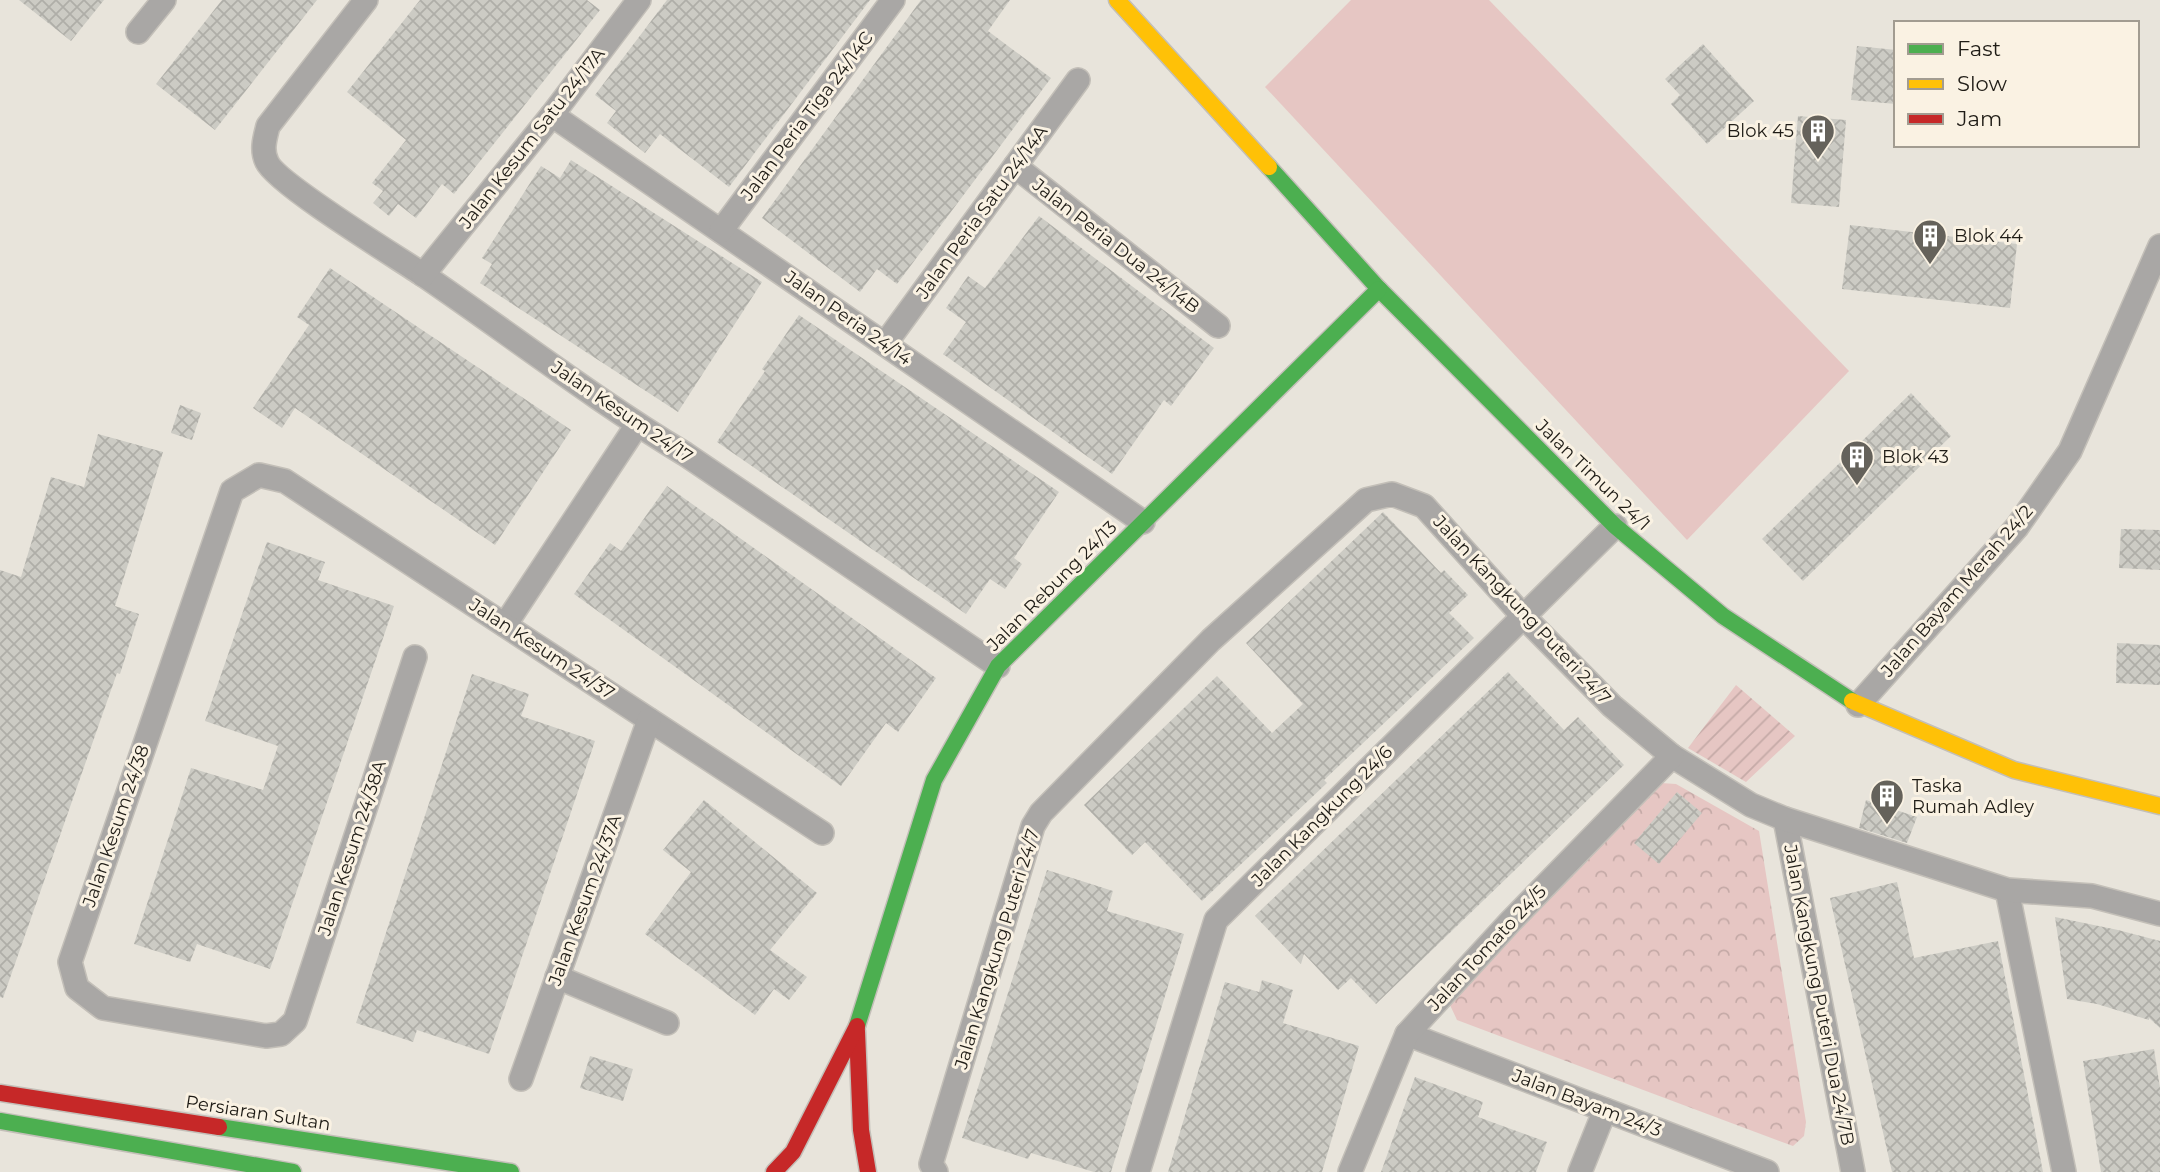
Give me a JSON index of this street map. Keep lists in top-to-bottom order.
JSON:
{
  "streets": {
    "main road": ["Jalan Timun 24/1", "Jalan Rebung 24/13", "Persiaran Sultan"],
    "street": [
      "Jalan Peria Tiga 24/14C",
      "Jalan Kesum Satu 24/17A",
      "Jalan Peria Satu 24/14A",
      "Jalan Peria Dua 24/14B",
      "Jalan Peria 24/14",
      "Jalan Kesum 24/17",
      "Jalan Bayam Merah 24/2",
      "Jalan Kangkung Puteri 24/7",
      "Jalan Kesum 24/37",
      "Jalan Kangkung 24/6",
      "Jalan Kesum 24/38",
      "Jalan Kesum 24/38A",
      "Jalan Kesum 24/37A",
      "Jalan Tomato 24/5",
      "Jalan Kangkung Puteri Dua 24/7B",
      "Jalan Bayam 24/3"
    ]
  },
  "crossings": [
    ["Jalan Peria Tiga 24/14C", "Jalan Peria 24/14"],
    ["Jalan Kesum Satu 24/17A", "Jalan Peria 24/14"],
    ["Jalan Kesum Satu 24/17A", "Jalan Kesum 24/17"],
    ["Jalan Peria Satu 24/14A", "Jalan Peria Dua 24/14B"],
    ["Jalan Peria Satu 24/14A", "Jalan Peria 24/14"],
    ["Jalan Peria 24/14", "Jalan Rebung 24/13"],
    ["Jalan Kesum 24/17", "Jalan Rebung 24/13"],
    ["Jalan Timun 24/1", "Jalan Rebung 24/13"],
    ["Jalan Timun 24/1", "Jalan Bayam Merah 24/2"],
    ["Jalan Timun 24/1", "Jalan Kangkung 24/6"],
    ["Jalan Kangkung Puteri 24/7", "Jalan Kangkung 24/6"],
    ["Jalan Kangkung Puteri 24/7", "Jalan Tomato 24/5"],
    ["Jalan Kangkung Puteri 24/7", "Jalan Kangkung Puteri Dua 24/7B"],
    ["Jalan Kesum 24/37", "Jalan Kesum 24/38"],
    ["Jalan Kesum 24/37", "Jalan Kesum 24/37A"],
    ["Jalan Kesum 24/38", "Jalan Kesum 24/38A"],
    ["Jalan Tomato 24/5", "Jalan Bayam 24/3"]
  ],
  "places": {
    "building": [
      "Blok 45",
      "Blok 44",
      "Blok 43",
      "Taska Rumah Adley"
    ]
  },
  "legend": ["Fast", "Slow", "Jam"]
}
